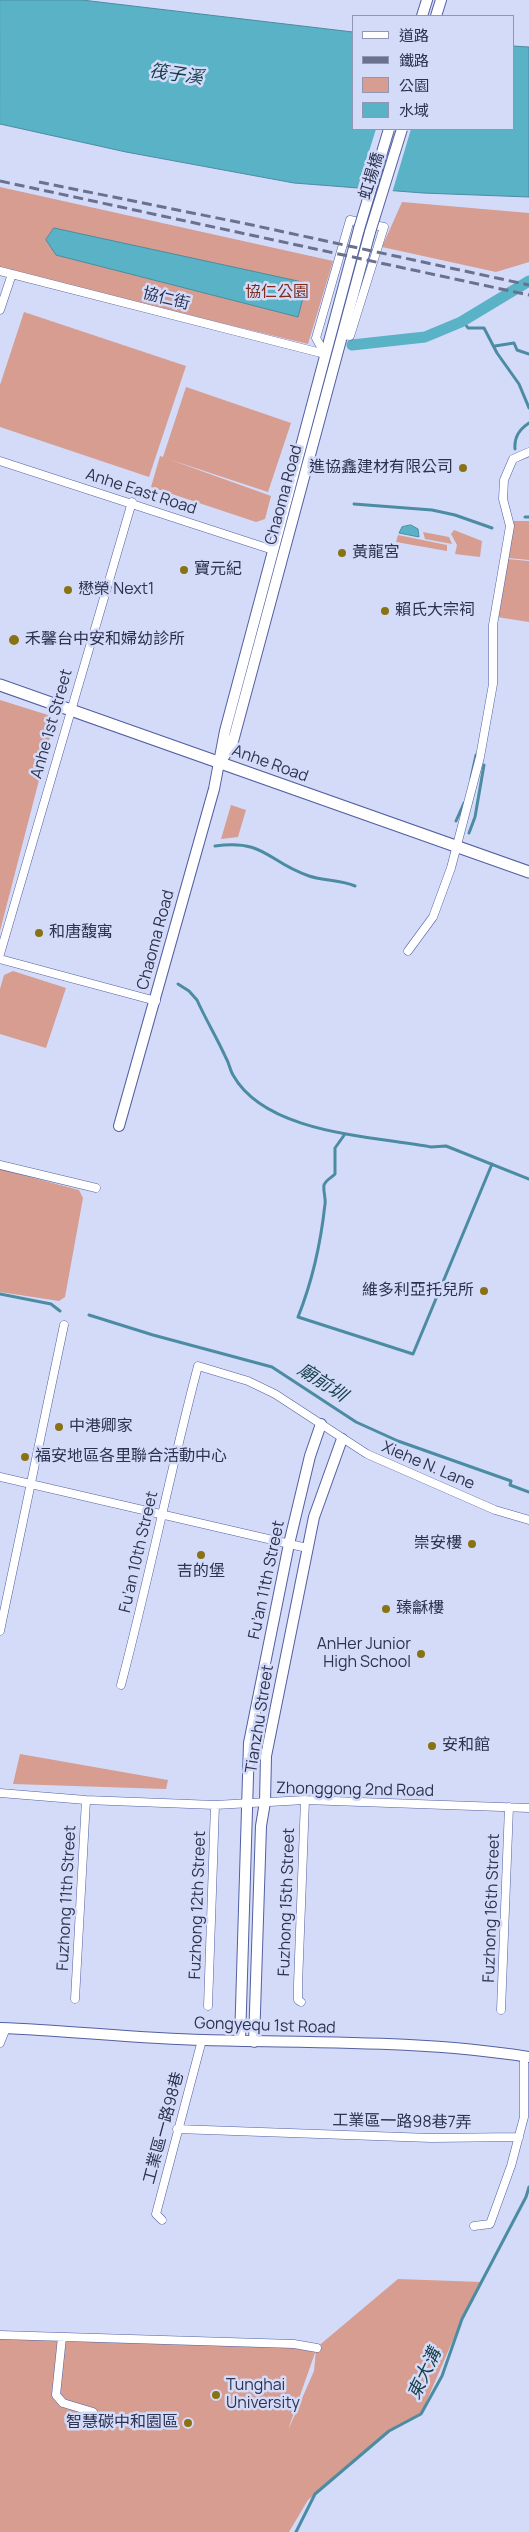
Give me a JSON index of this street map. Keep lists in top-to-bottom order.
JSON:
{
  "streets": {
    "main road": ["Anhe Road"],
    "street": [
      "虹揚橋",
      "協仁街",
      "Anhe East Road",
      "Chaoma Road",
      "Anhe 1st Street",
      "Xiehe N. Lane",
      "Fu’an 10th Street",
      "Fu’an 11th Street",
      "Tianzhu Street",
      "Zhonggong 2nd Road",
      "Fuzhong 11th Street",
      "Fuzhong 15th Street",
      "Fuzhong 12th Street",
      "Fuzhong 16th Street",
      "Gongyequ 1st Road",
      "工業區一路98巷7弄",
      "工業區一路98巷"
    ]
  },
  "crossings": [
    ["虹揚橋", "Chaoma Road"],
    ["協仁街", "Chaoma Road"],
    ["Anhe East Road", "Chaoma Road"],
    ["Anhe East Road", "Anhe 1st Street"],
    ["Chaoma Road", "Anhe Road"],
    ["Anhe 1st Street", "Anhe Road"],
    ["Xiehe N. Lane", "Fu’an 10th Street"],
    ["Xiehe N. Lane", "Fu’an 11th Street"],
    ["Xiehe N. Lane", "Tianzhu Street"],
    ["Fu’an 11th Street", "Zhonggong 2nd Road"],
    ["Tianzhu Street", "Zhonggong 2nd Road"],
    ["Tianzhu Street", "Gongyequ 1st Road"],
    ["Zhonggong 2nd Road", "Fuzhong 11th Street"],
    ["Zhonggong 2nd Road", "Fuzhong 15th Street"],
    ["Zhonggong 2nd Road", "Fuzhong 12th Street"],
    ["Zhonggong 2nd Road", "Fuzhong 16th Street"],
    ["Gongyequ 1st Road", "工業區一路98巷"],
    ["工業區一路98巷7弄", "工業區一路98巷"]
  ],
  "water": ["筏子溪", "廟前圳", "東大溝"],
  "parks": ["協仁公園"],
  "places": [
    "進協鑫建材有限公司",
    "黃龍宮",
    "寶元紀",
    "懋榮 Next1",
    "賴氏大宗祠",
    "禾馨台中安和婦幼診所",
    "和唐馥寓",
    "維多利亞托兒所",
    "中港卿家",
    "福安地區各里聯合活動中心",
    "崇安樓",
    "吉的堡",
    "臻龢樓",
    "AnHer Junior High School",
    "安和館",
    "Tunghai University",
    "智慧碳中和園區"
  ],
  "legend": [
    "道路",
    "鐵路",
    "公園",
    "水域"
  ]
}
